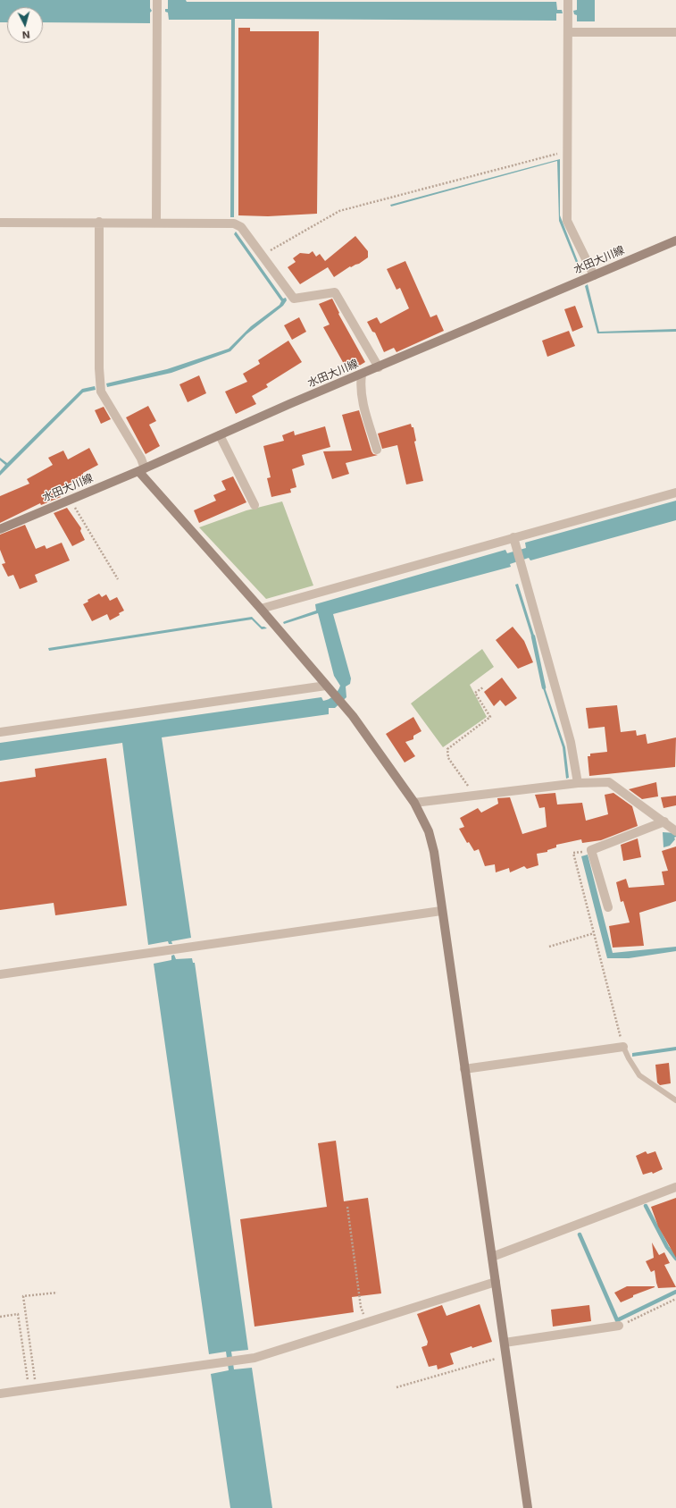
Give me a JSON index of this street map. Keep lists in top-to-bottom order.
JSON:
{
  "streets": {
    "street": ["水田大川線"]
  },
  "north": "bottom"
}
